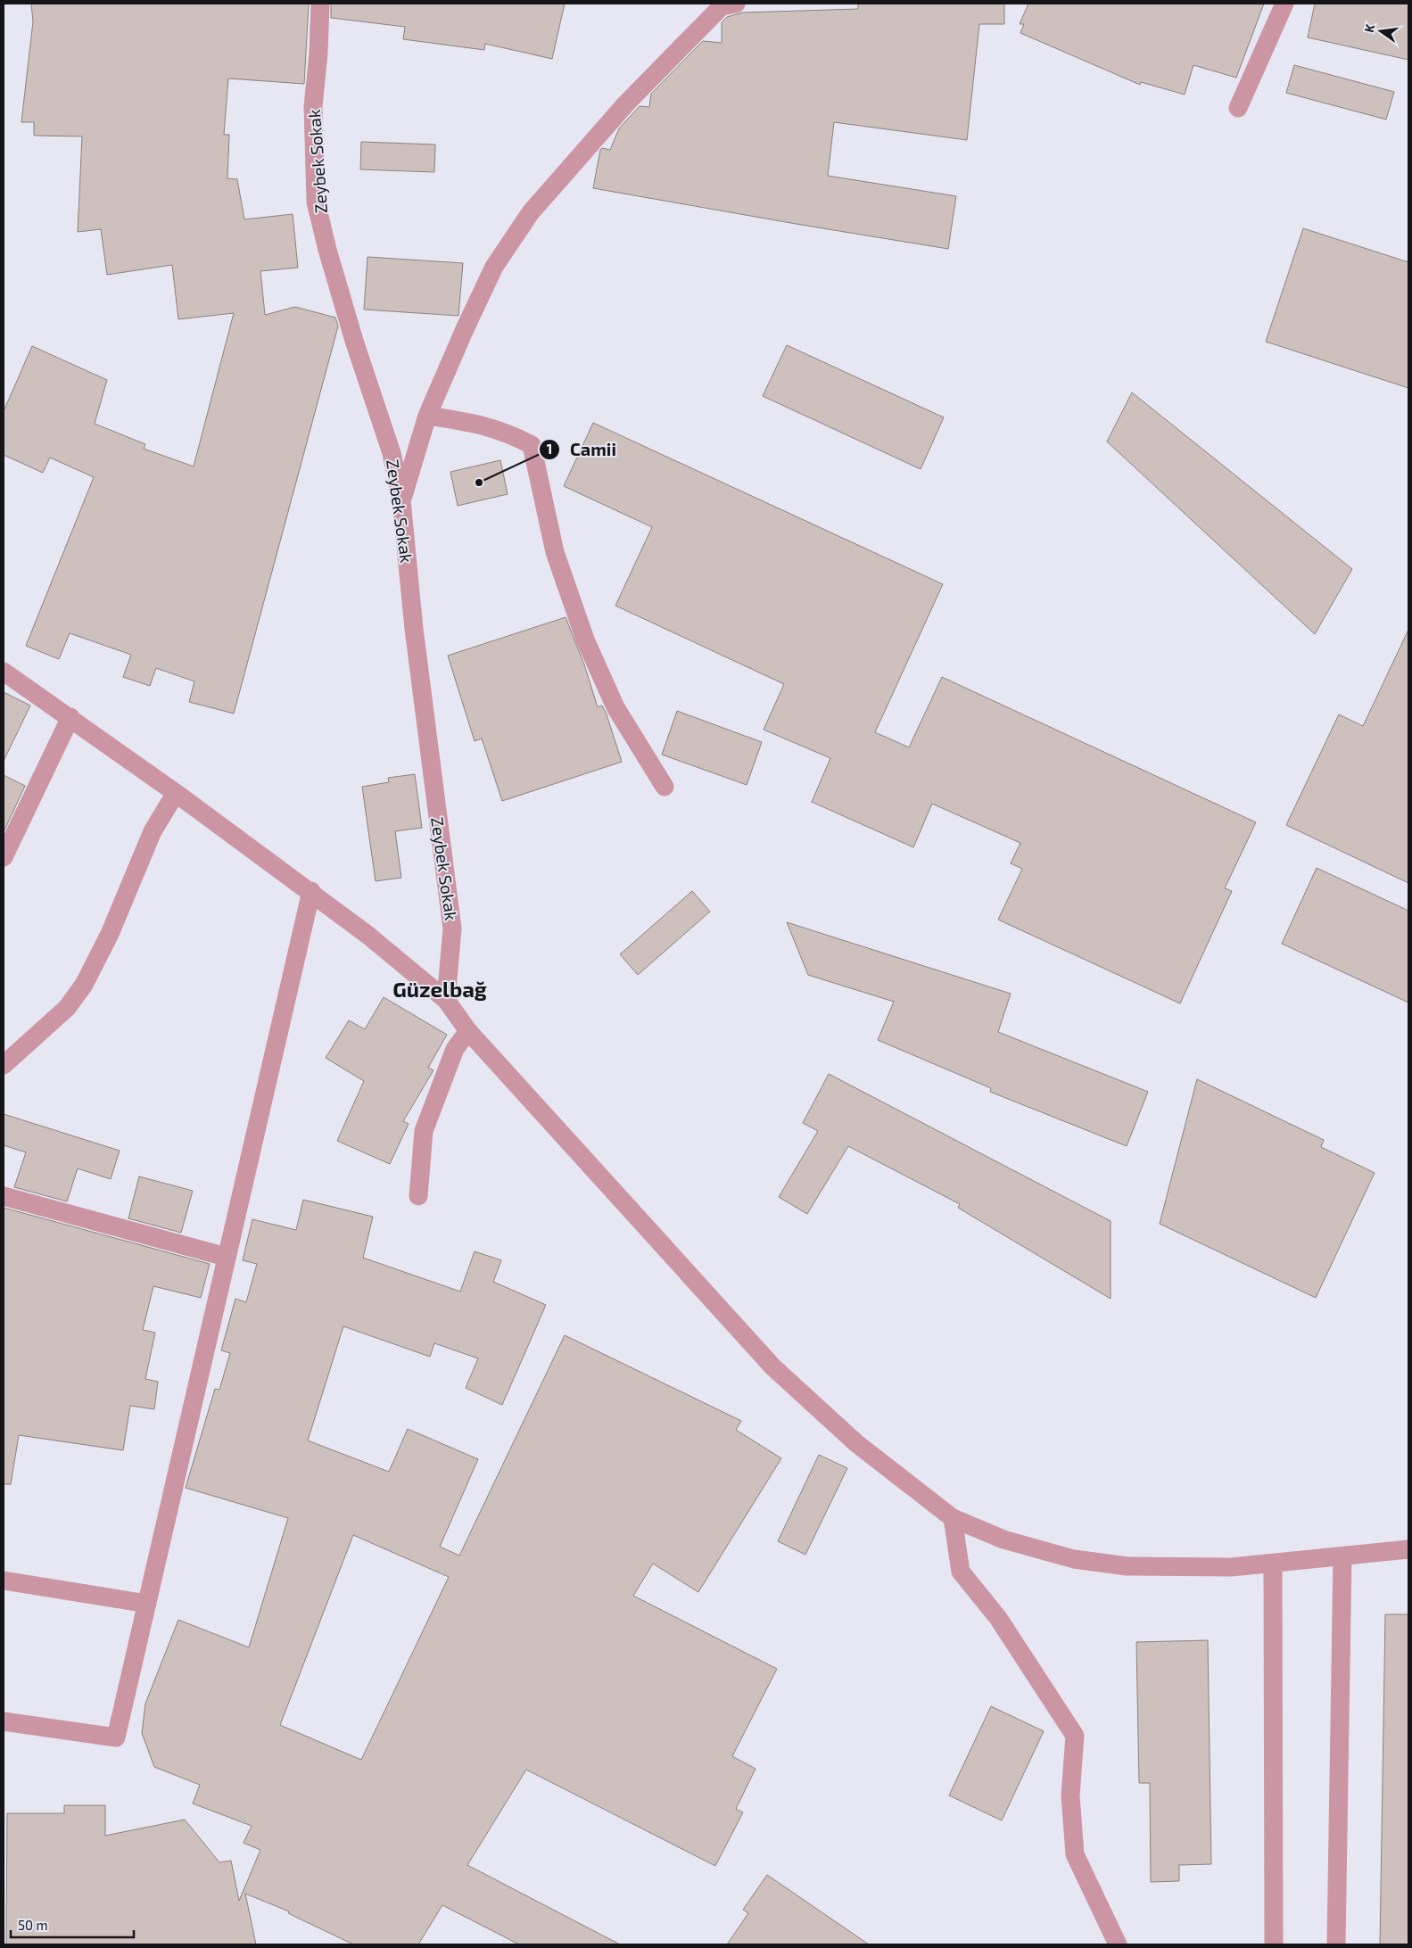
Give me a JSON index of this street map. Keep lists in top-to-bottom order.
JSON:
{
  "streets": {
    "street": ["Zeybek Sokak"]
  },
  "districts": ["Güzelbağ"],
  "places": ["Camii"],
  "scale_bar": "50 m",
  "north": "left"
}
